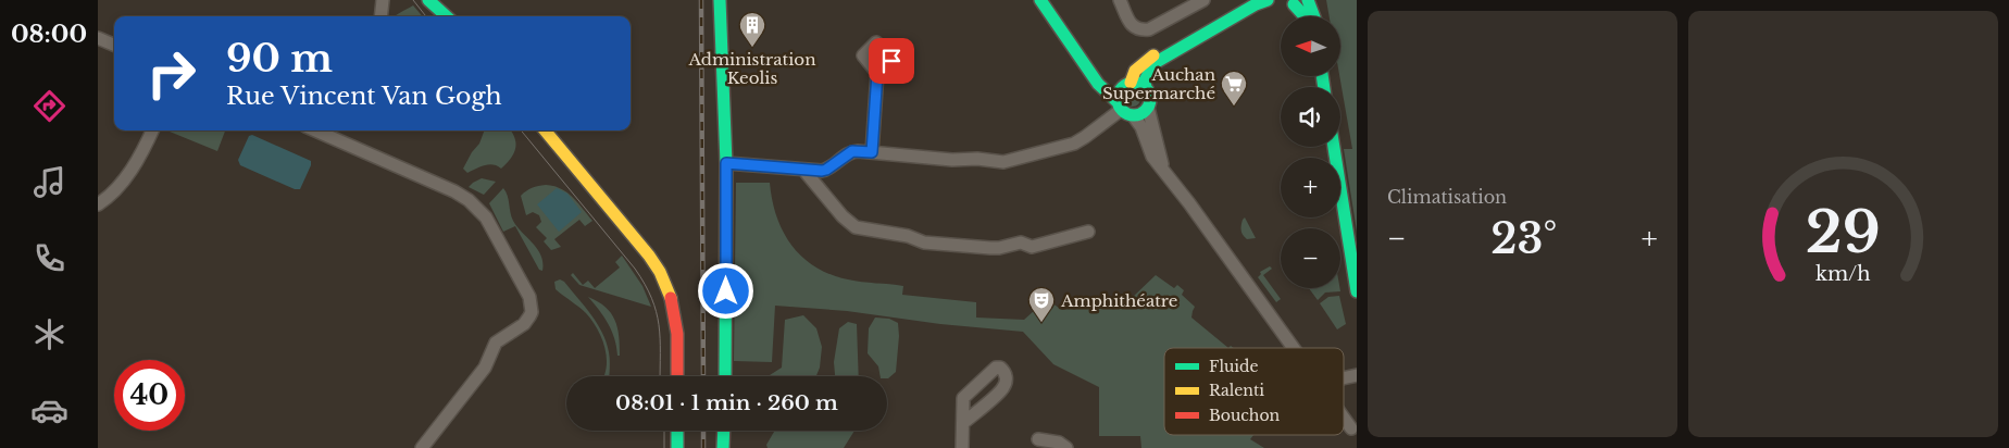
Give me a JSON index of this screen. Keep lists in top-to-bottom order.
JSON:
{
  "places": {
    "building": ["Administration Keolis"],
    "supermarket": ["Auchan Supermarché"],
    "theatre": ["Amphithéatre"]
  },
  "legend": ["Fluide", "Ralenti", "Bouchon"],
  "north": "left",
  "page": {
    "tabs": "08:00",
    "tile": "Climatisation",
    "map_buttons": ["+", "−"],
    "turn": ["90 m", "Rue Vincent Van Gogh"],
    "heat": ["−", "23°", "+"],
    "limit": "40",
    "trip": "08:01 · 1 min · 260 m",
    "gauge": ["29", "km/h"]
  }
}
